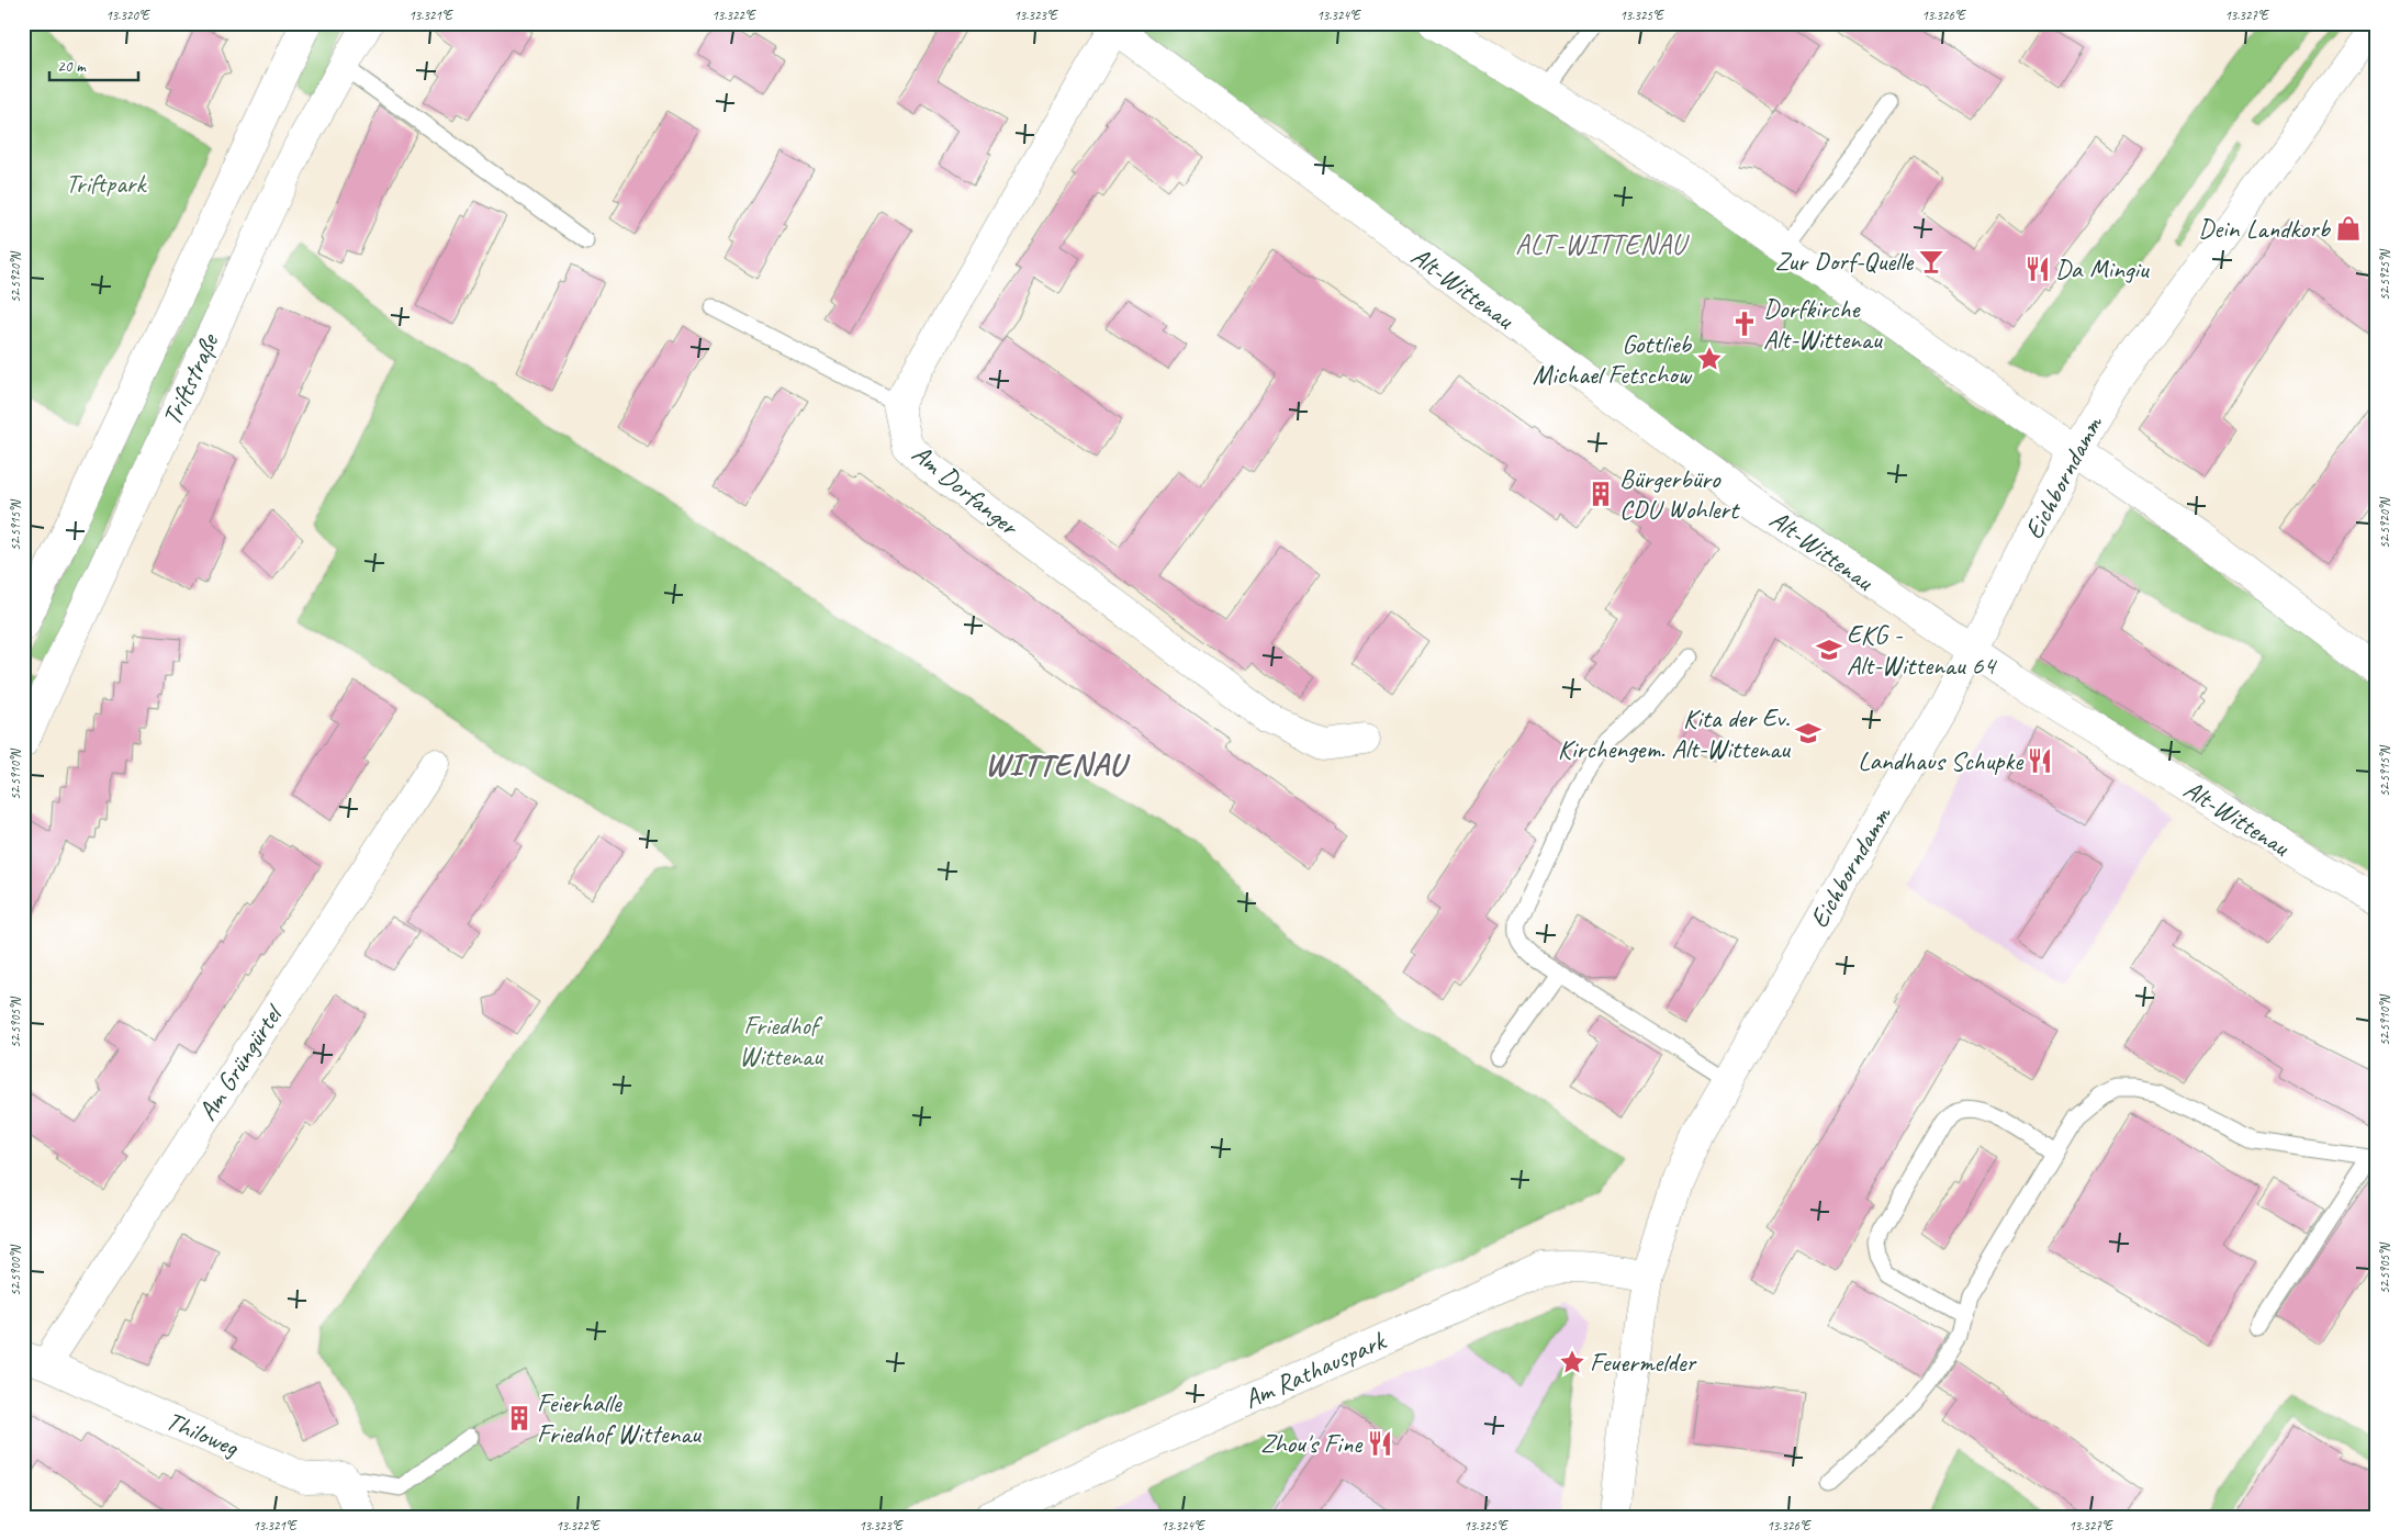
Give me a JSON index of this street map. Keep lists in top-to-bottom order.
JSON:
{
  "streets": {
    "main road": [
      "Alt-Wittenau",
      "Triftstraße",
      "Eichborndamm",
      "Am Dorfanger",
      "Am Grüngürtel",
      "Am Rathauspark",
      "Thiloweg"
    ]
  },
  "crossings": [
    ["Alt-Wittenau", "Eichborndamm"],
    ["Eichborndamm", "Am Rathauspark"],
    ["Am Grüngürtel", "Thiloweg"]
  ],
  "districts": ["ALT-WITTENAU", "WITTENAU"],
  "parks": ["Triftpark", "Friedhof Wittenau"],
  "places": {
    "shop": ["Dein Landkorb"],
    "bar": ["Zur Dorf-Quelle"],
    "restaurant": ["Da Mingiu", "Landhaus Schupke", "Zhou's Fine"],
    "church": ["Dorfkirche Alt-Wittenau"],
    "place": ["Gottlieb Michael Fetschow", "Feuermelder"],
    "building": ["Bürgerbüro CDU Wohlert", "Feierhalle Friedhof Wittenau"],
    "school or university": ["EKG - Alt-Wittenau 64", "Kita der Ev. Kirchengem. Alt-Wittenau"]
  },
  "scale_bar": "20 m",
  "coordinates": [
    "13.320°E",
    "13.321°E",
    "13.322°E",
    "13.323°E",
    "13.324°E",
    "13.325°E",
    "13.326°E",
    "13.327°E",
    "52.5925°N",
    "52.5920°N",
    "52.5915°N",
    "52.5910°N",
    "52.5905°N",
    "52.5900°N"
  ]
}
